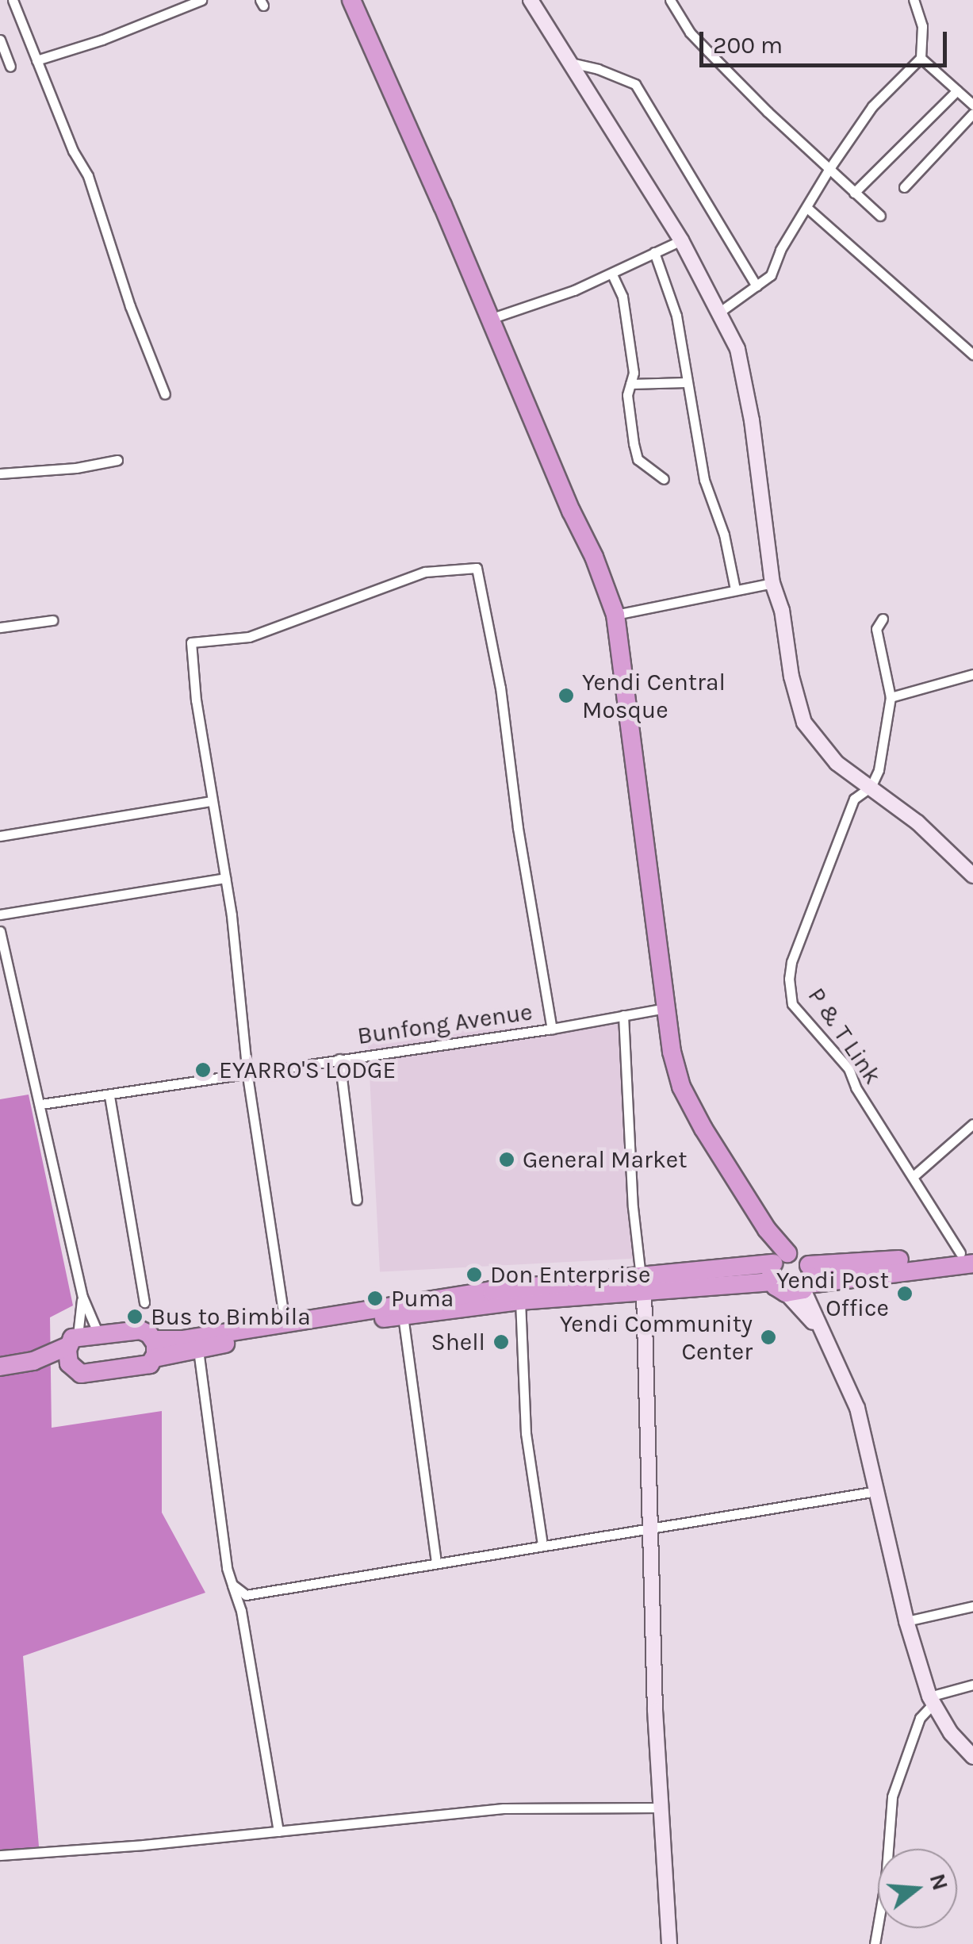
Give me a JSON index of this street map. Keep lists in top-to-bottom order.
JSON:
{
  "streets": {
    "street": ["Bunfong Avenue", "P & T Link"]
  },
  "places": [
    "Yendi Central Mosque",
    "EYARRO'S LODGE",
    "General Market",
    "Don Enterprise",
    "Yendi Post Office",
    "Puma",
    "Bus to Bimbila",
    "Yendi Community Center",
    "Shell"
  ],
  "scale_bar": "200 m",
  "north": "right"
}
